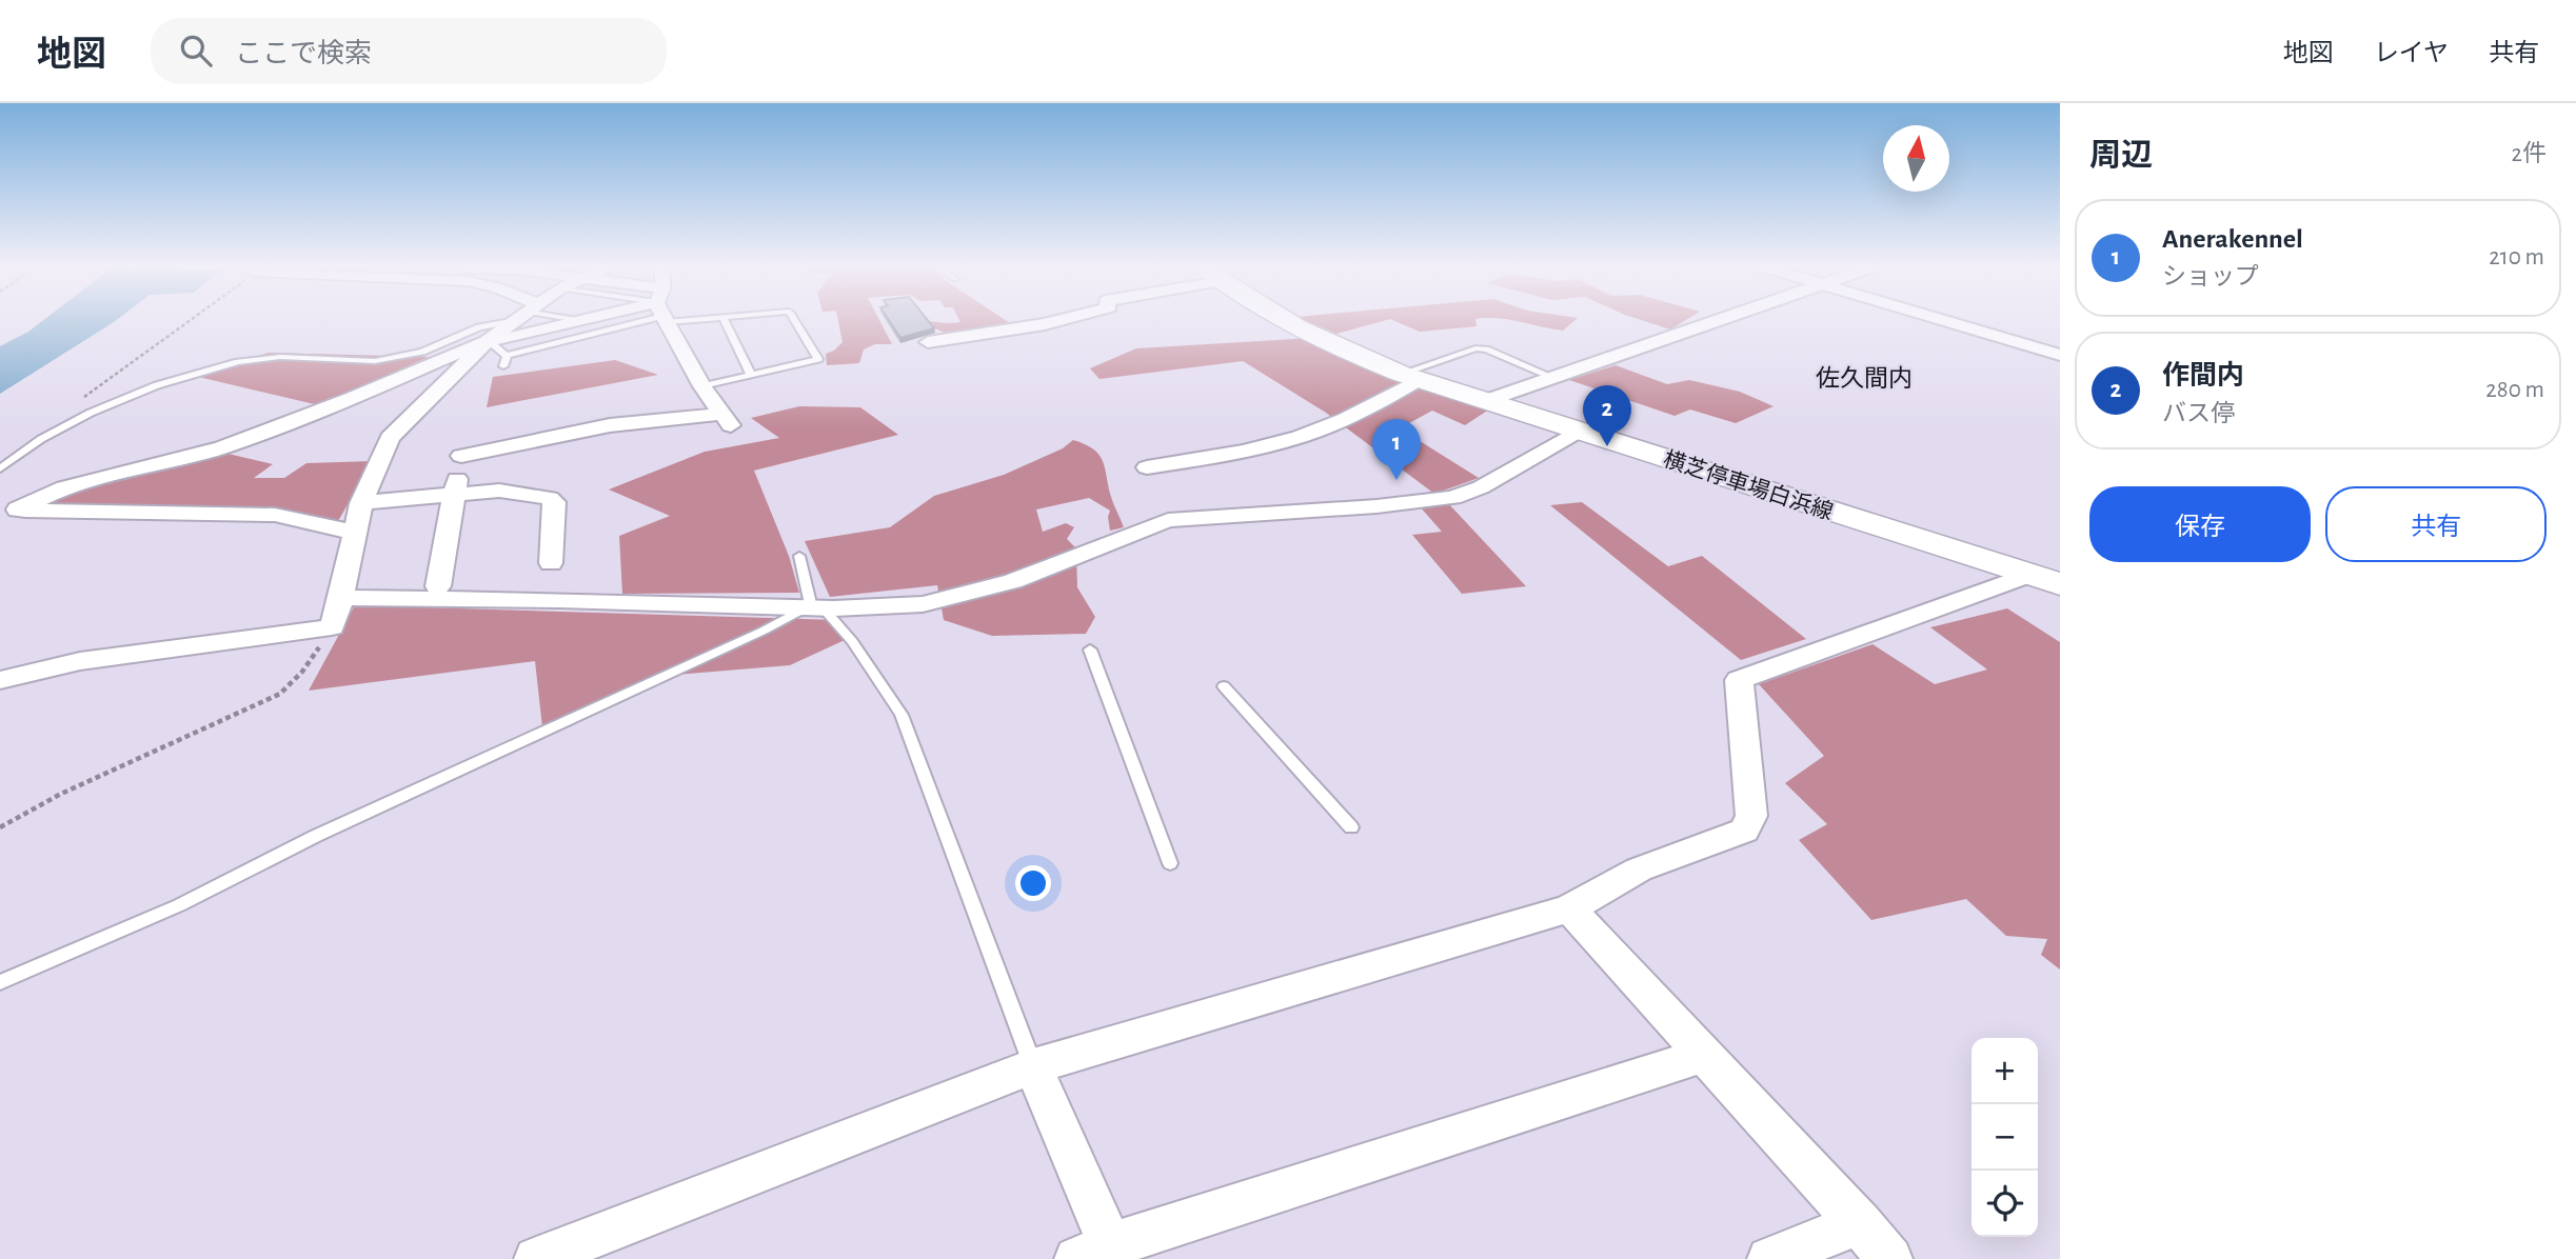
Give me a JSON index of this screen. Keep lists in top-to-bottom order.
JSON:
{
  "streets": {
    "main road": ["横芝停車場白浜線"]
  },
  "districts": ["佐久間内"],
  "north": "top",
  "page": {
    "header": "地図",
    "search": "ここで検索",
    "nav": ["地図", "レイヤ", "共有"],
    "heading": ["周辺", "2件"],
    "list": [
      {
        "mark": "1",
        "name": "Anerakennel",
        "note": "ショップ",
        "value": "210 m"
      },
      {
        "mark": "2",
        "name": "作間内",
        "note": "バス停",
        "value": "280 m"
      }
    ],
    "pins": ["2", "1"],
    "buttons": ["保存", "共有"],
    "map_buttons": ["+", "−"]
  }
}
